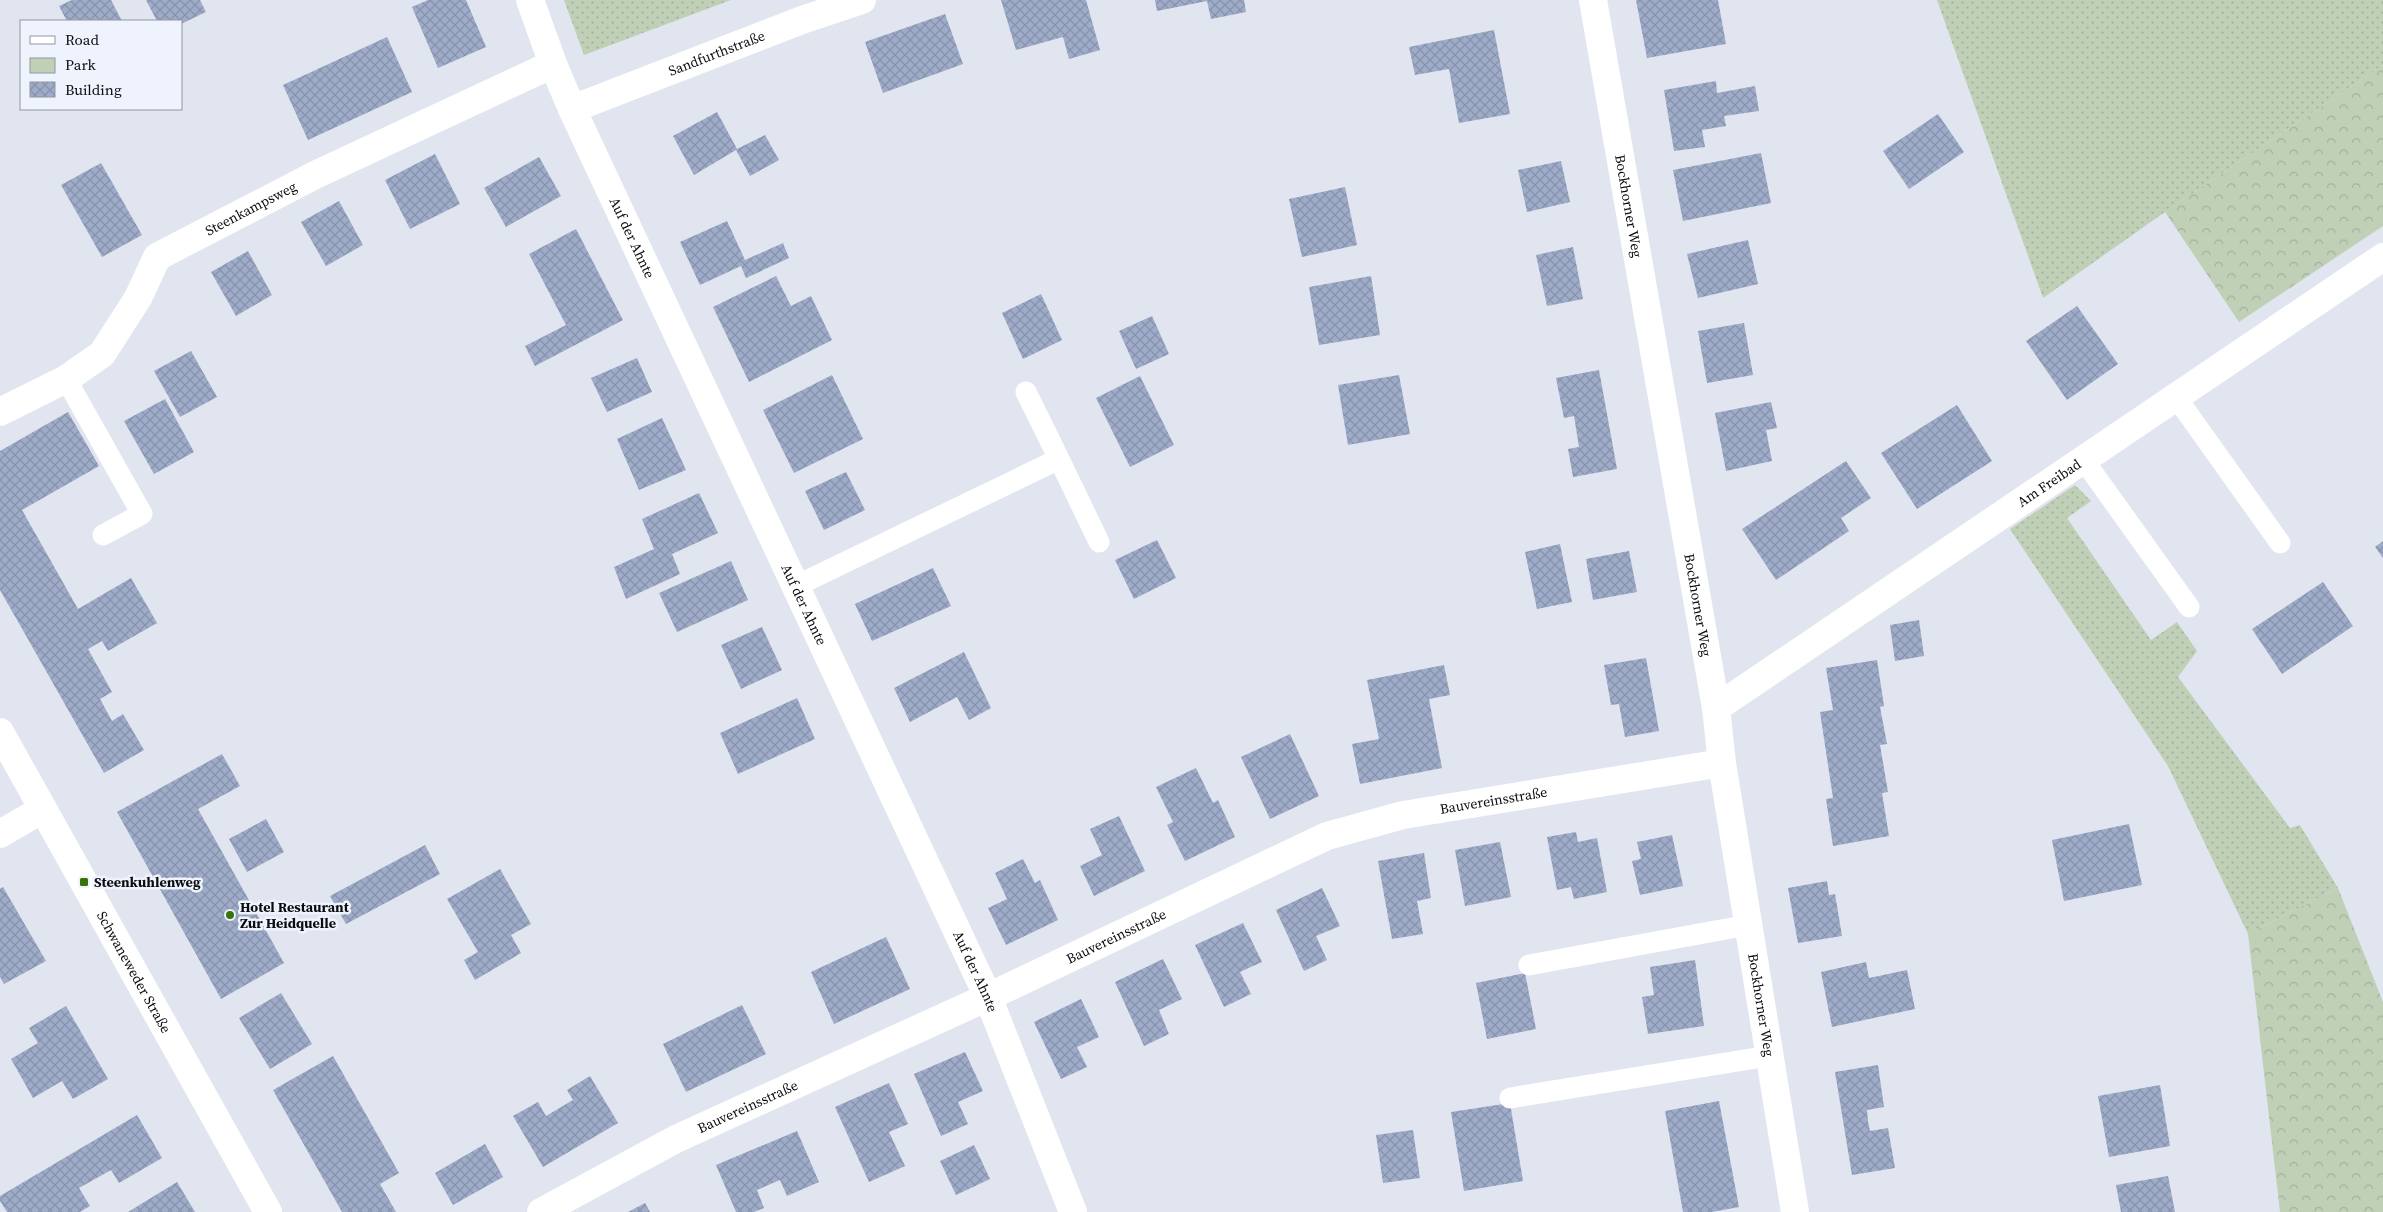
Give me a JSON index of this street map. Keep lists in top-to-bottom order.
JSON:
{
  "streets": {
    "street": [
      "Sandfurthstraße",
      "Bockhorner Weg",
      "Steenkampsweg",
      "Auf der Ahnte",
      "Am Freibad",
      "Bauvereinsstraße",
      "Schwaneweder Straße"
    ]
  },
  "crossings": [
    ["Sandfurthstraße", "Auf der Ahnte"],
    ["Bockhorner Weg", "Am Freibad"],
    ["Bockhorner Weg", "Bauvereinsstraße"],
    ["Steenkampsweg", "Auf der Ahnte"],
    ["Auf der Ahnte", "Bauvereinsstraße"]
  ],
  "places": {
    "transit": ["Steenkuhlenweg"],
    "other": ["Hotel Restaurant Zur Heidquelle"]
  },
  "legend": ["Road", "Park", "Building"]
}
